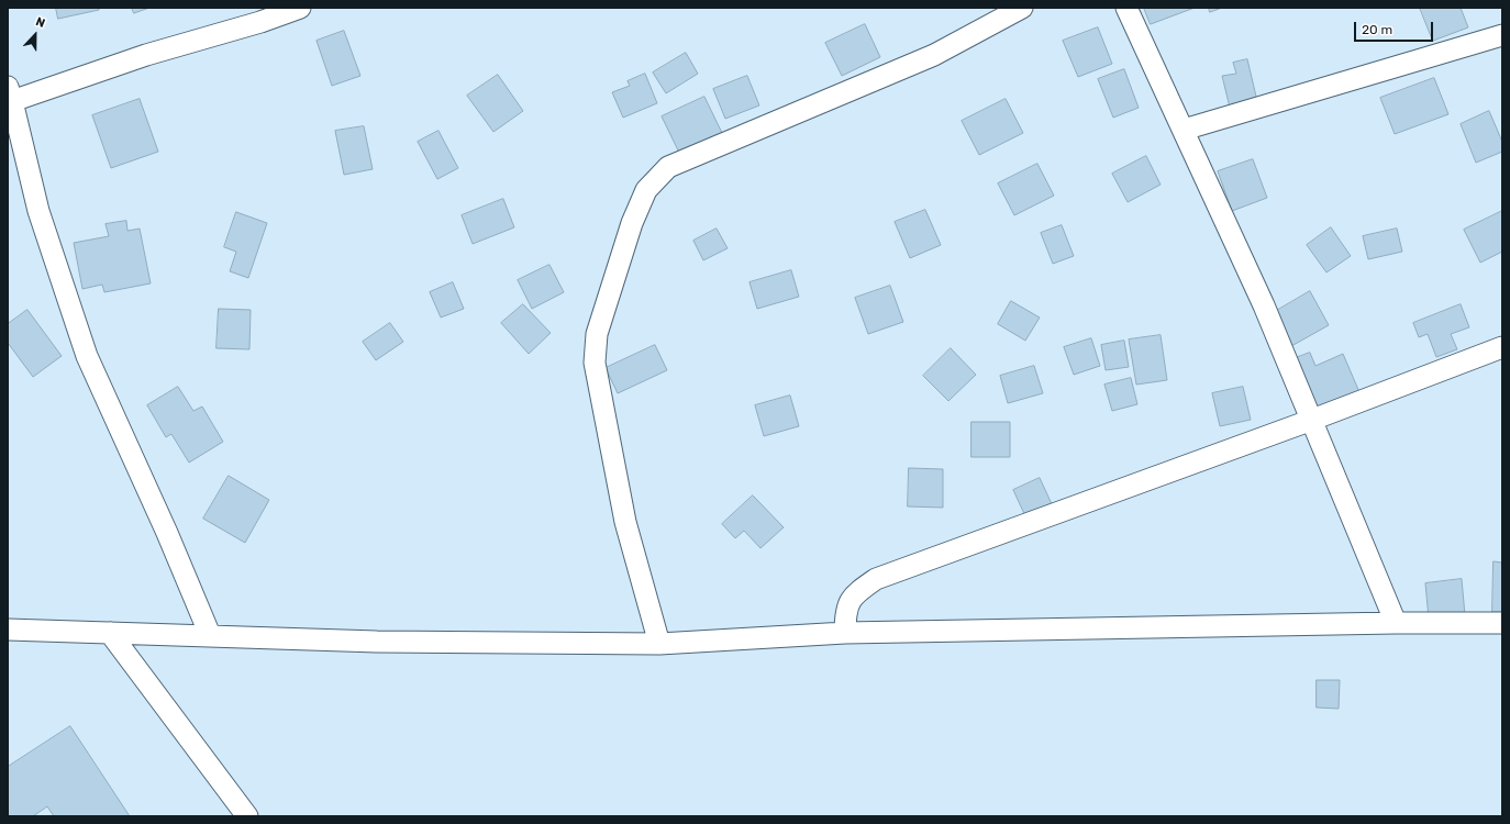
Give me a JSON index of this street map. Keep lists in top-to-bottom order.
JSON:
{
  "scale_bar": "20 m",
  "north": "top"
}
